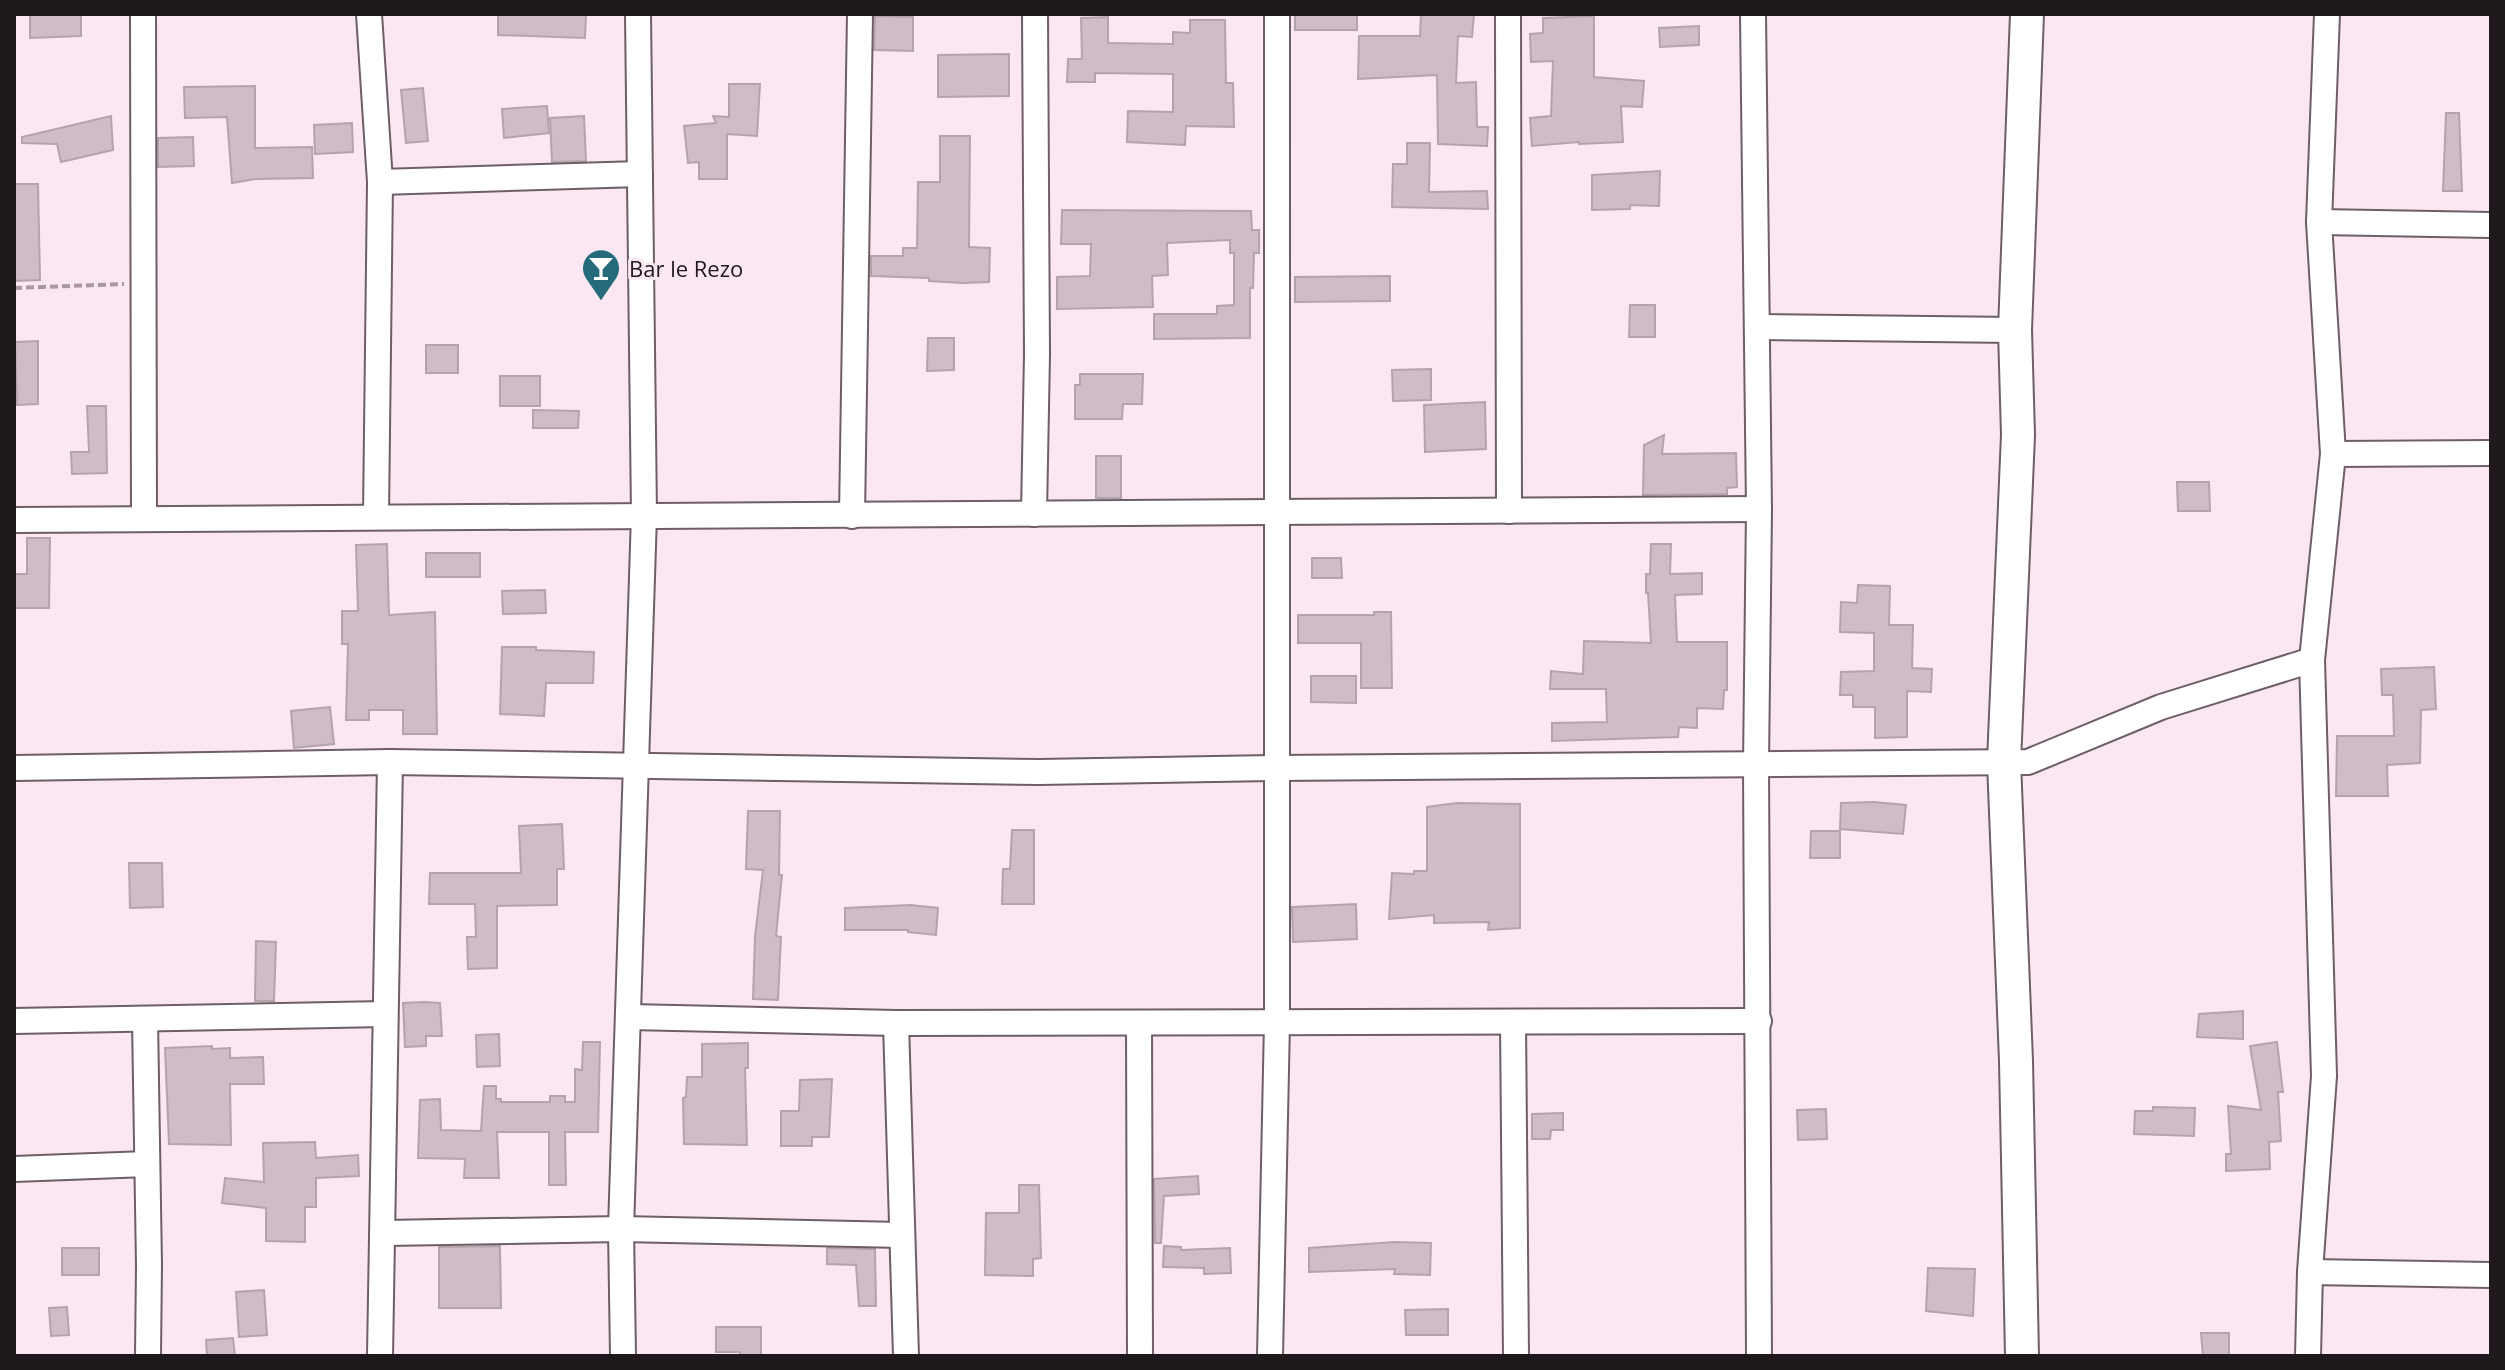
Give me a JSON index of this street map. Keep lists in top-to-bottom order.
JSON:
{
  "places": {
    "bar": ["Bar le Rezo"]
  }
}
